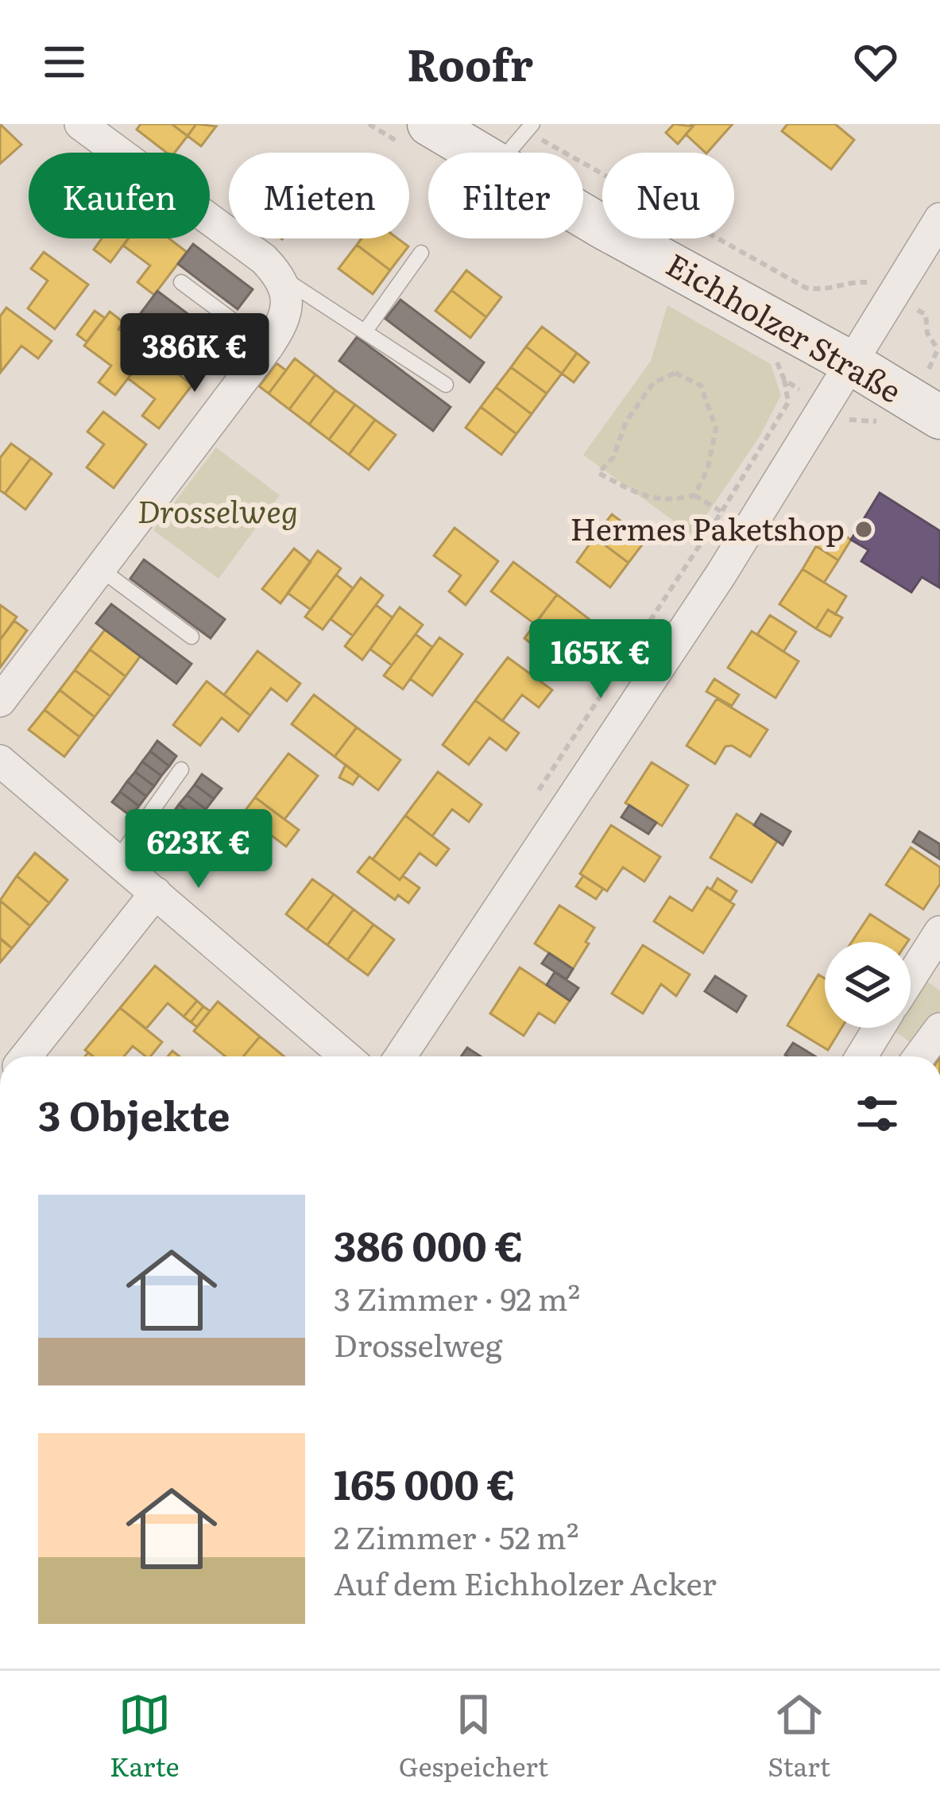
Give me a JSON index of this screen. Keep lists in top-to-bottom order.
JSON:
{
  "streets": {
    "main road": ["Eichholzer Straße"]
  },
  "parks": ["Drosselweg"],
  "places": ["Hermes Paketshop"],
  "page": {
    "header": "Roofr",
    "chip": [
      "Kaufen",
      "Mieten",
      "Filter",
      "Neu"
    ],
    "price": ["386K €", "165K €", "623K €"],
    "heading": "3 Objekte",
    "list": [
      {
        "name": "386 000 €",
        "note": "3 Zimmer · 92 m² · Drosselweg"
      },
      {
        "name": "165 000 €",
        "note": "2 Zimmer · 52 m² · Auf dem Eichholzer Acker"
      }
    ],
    "tabs": ["Karte", "Gespeichert", "Start"]
  }
}
